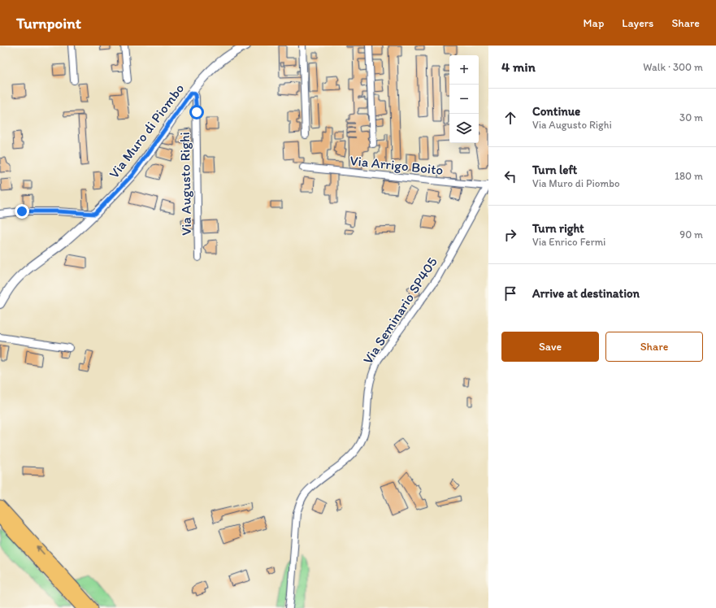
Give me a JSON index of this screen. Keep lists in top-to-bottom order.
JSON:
{
  "streets": {
    "street": [
      "Via Muro di Piombo",
      "Via Arrigo Boito",
      "Via Augusto Righi",
      "Via Seminario SP405"
    ]
  },
  "crossings": [
    ["Via Muro di Piombo", "Via Augusto Righi"],
    ["Via Arrigo Boito", "Via Seminario SP405"]
  ],
  "page": {
    "header": "Turnpoint",
    "nav": ["Map", "Layers", "Share"],
    "heading": ["4 min", "Walk · 300 m"],
    "map_buttons": ["+", "−"],
    "list": [
      ["Continue", "Via Augusto Righi", "30 m"],
      ["Turn left", "Via Muro di Piombo", "180 m"],
      ["Turn right", "Via Enrico Fermi", "90 m"],
      "Arrive at destination"
    ],
    "buttons": ["Save", "Share"]
  }
}
